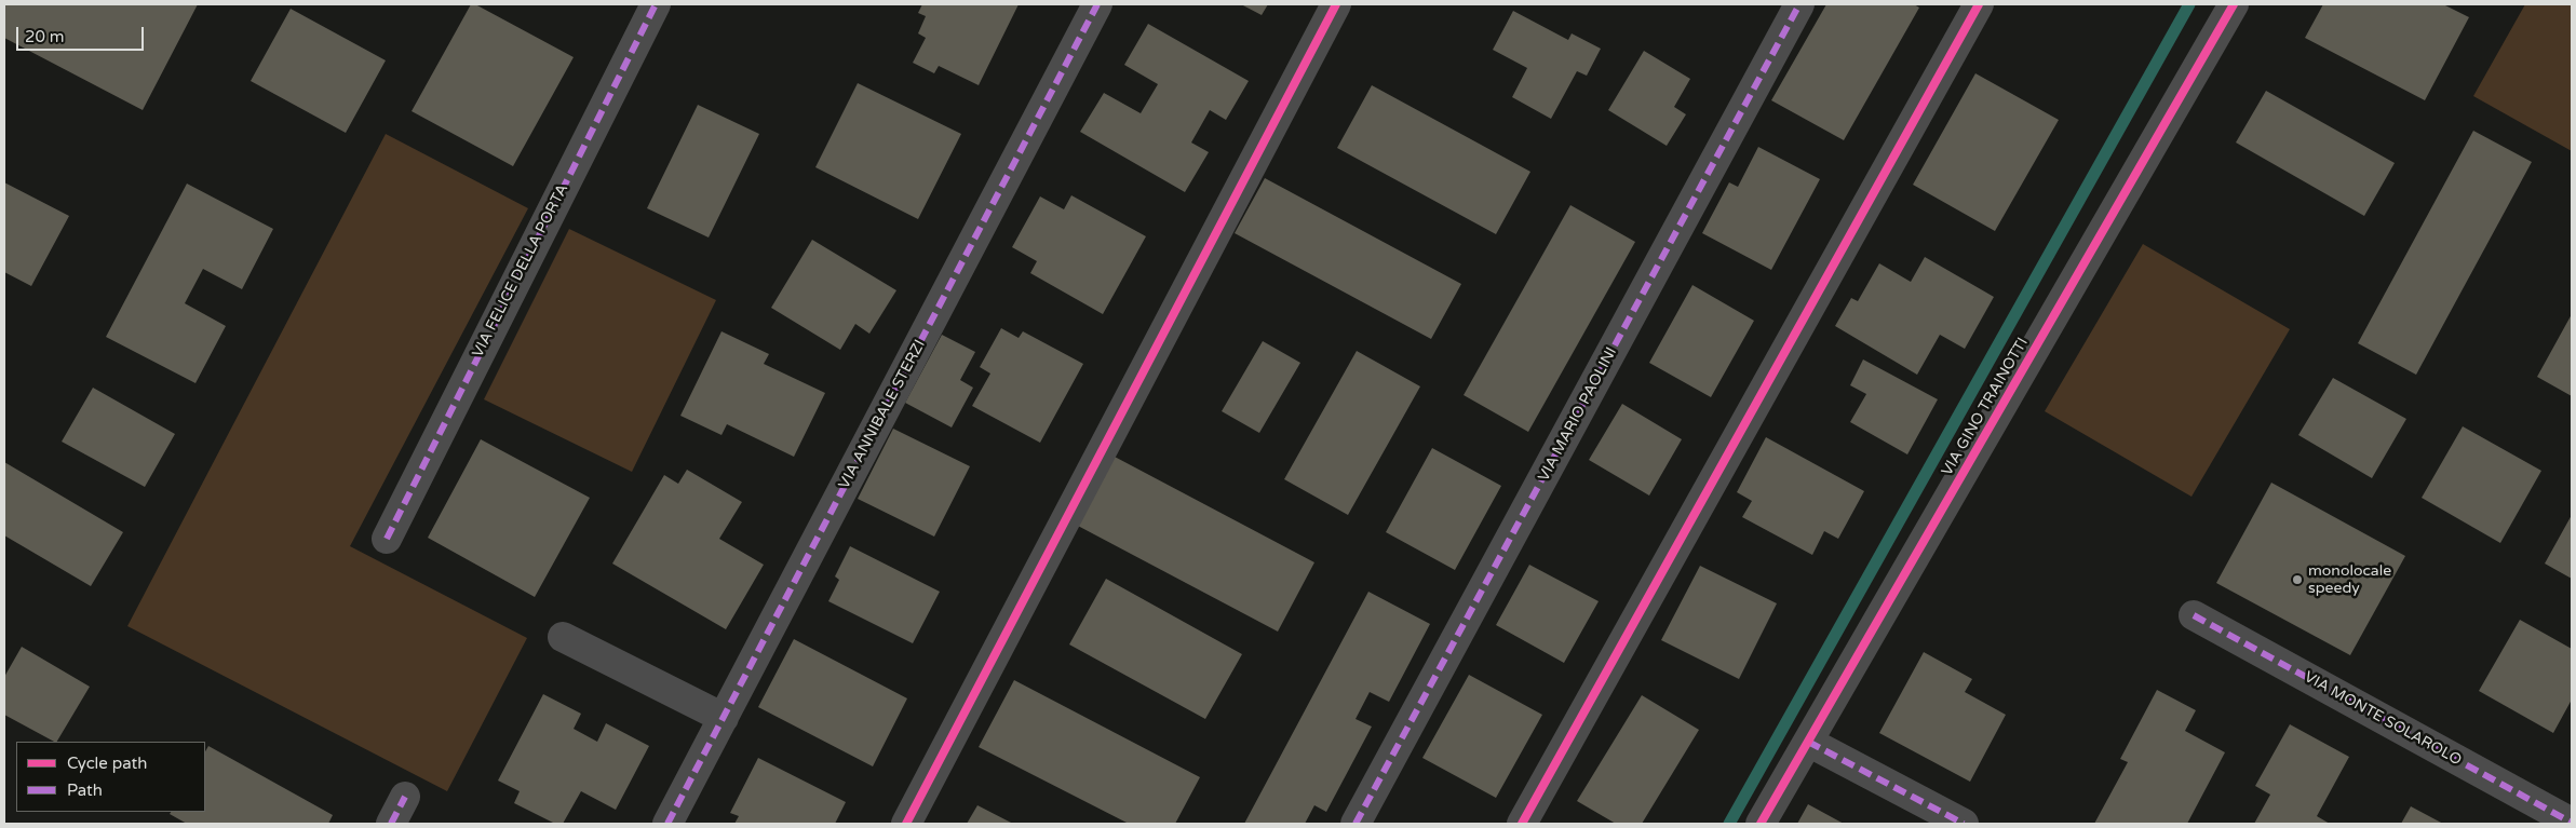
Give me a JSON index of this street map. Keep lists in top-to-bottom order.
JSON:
{
  "streets": {
    "street": [
      "VIA FELICE DELLA PORTA",
      "VIA GINO TRAINOTTI",
      "VIA ANNIBALE STERZI",
      "VIA MARIO PAOLINI",
      "VIA MONTE SOLAROLO"
    ]
  },
  "places": ["monolocale speedy"],
  "legend": ["Cycle path", "Path"],
  "scale_bar": "20 m"
}
